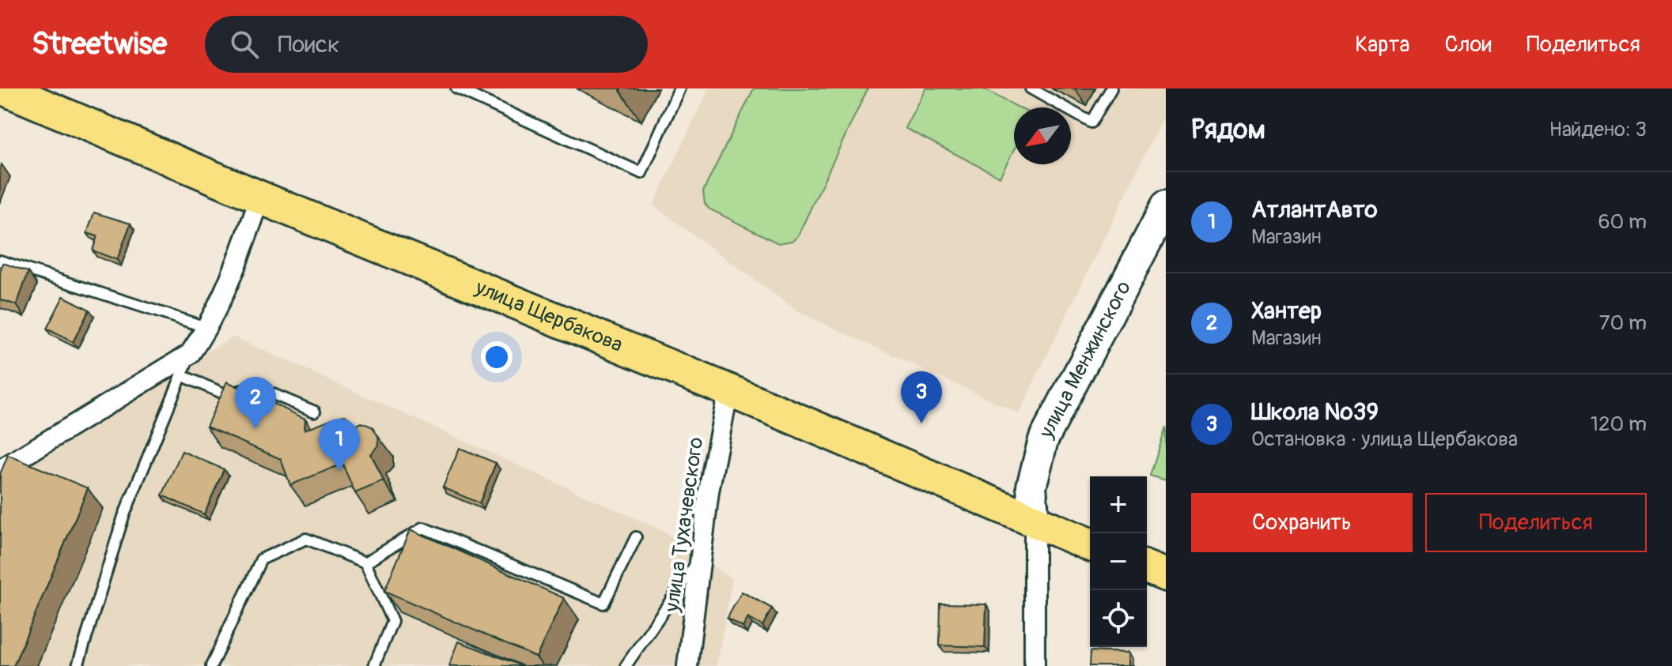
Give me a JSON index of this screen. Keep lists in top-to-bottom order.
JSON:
{
  "streets": {
    "main road": ["улица Щербакова"],
    "street": ["улица Менжинского", "улица Тухачевского"]
  },
  "crossings": [
    ["улица Щербакова", "улица Менжинского"],
    ["улица Щербакова", "улица Тухачевского"]
  ],
  "north": "bottom left",
  "page": {
    "header": "Streetwise",
    "search": "Поиск",
    "nav": ["Карта", "Слои", "Поделиться"],
    "heading": ["Рядом", "Найдено: 3"],
    "list": [
      {
        "mark": "1",
        "name": "АтлантАвто",
        "note": "Магазин",
        "value": "60 m"
      },
      {
        "mark": "2",
        "name": "Хантер",
        "note": "Магазин",
        "value": "70 m"
      },
      {
        "mark": "3",
        "name": "Школа №39",
        "note": "Остановка · улица Щербакова",
        "value": "120 m"
      }
    ],
    "pins": ["3", "2", "1"],
    "buttons": ["Сохранить", "Поделиться"],
    "map_buttons": ["+", "−"]
  }
}
